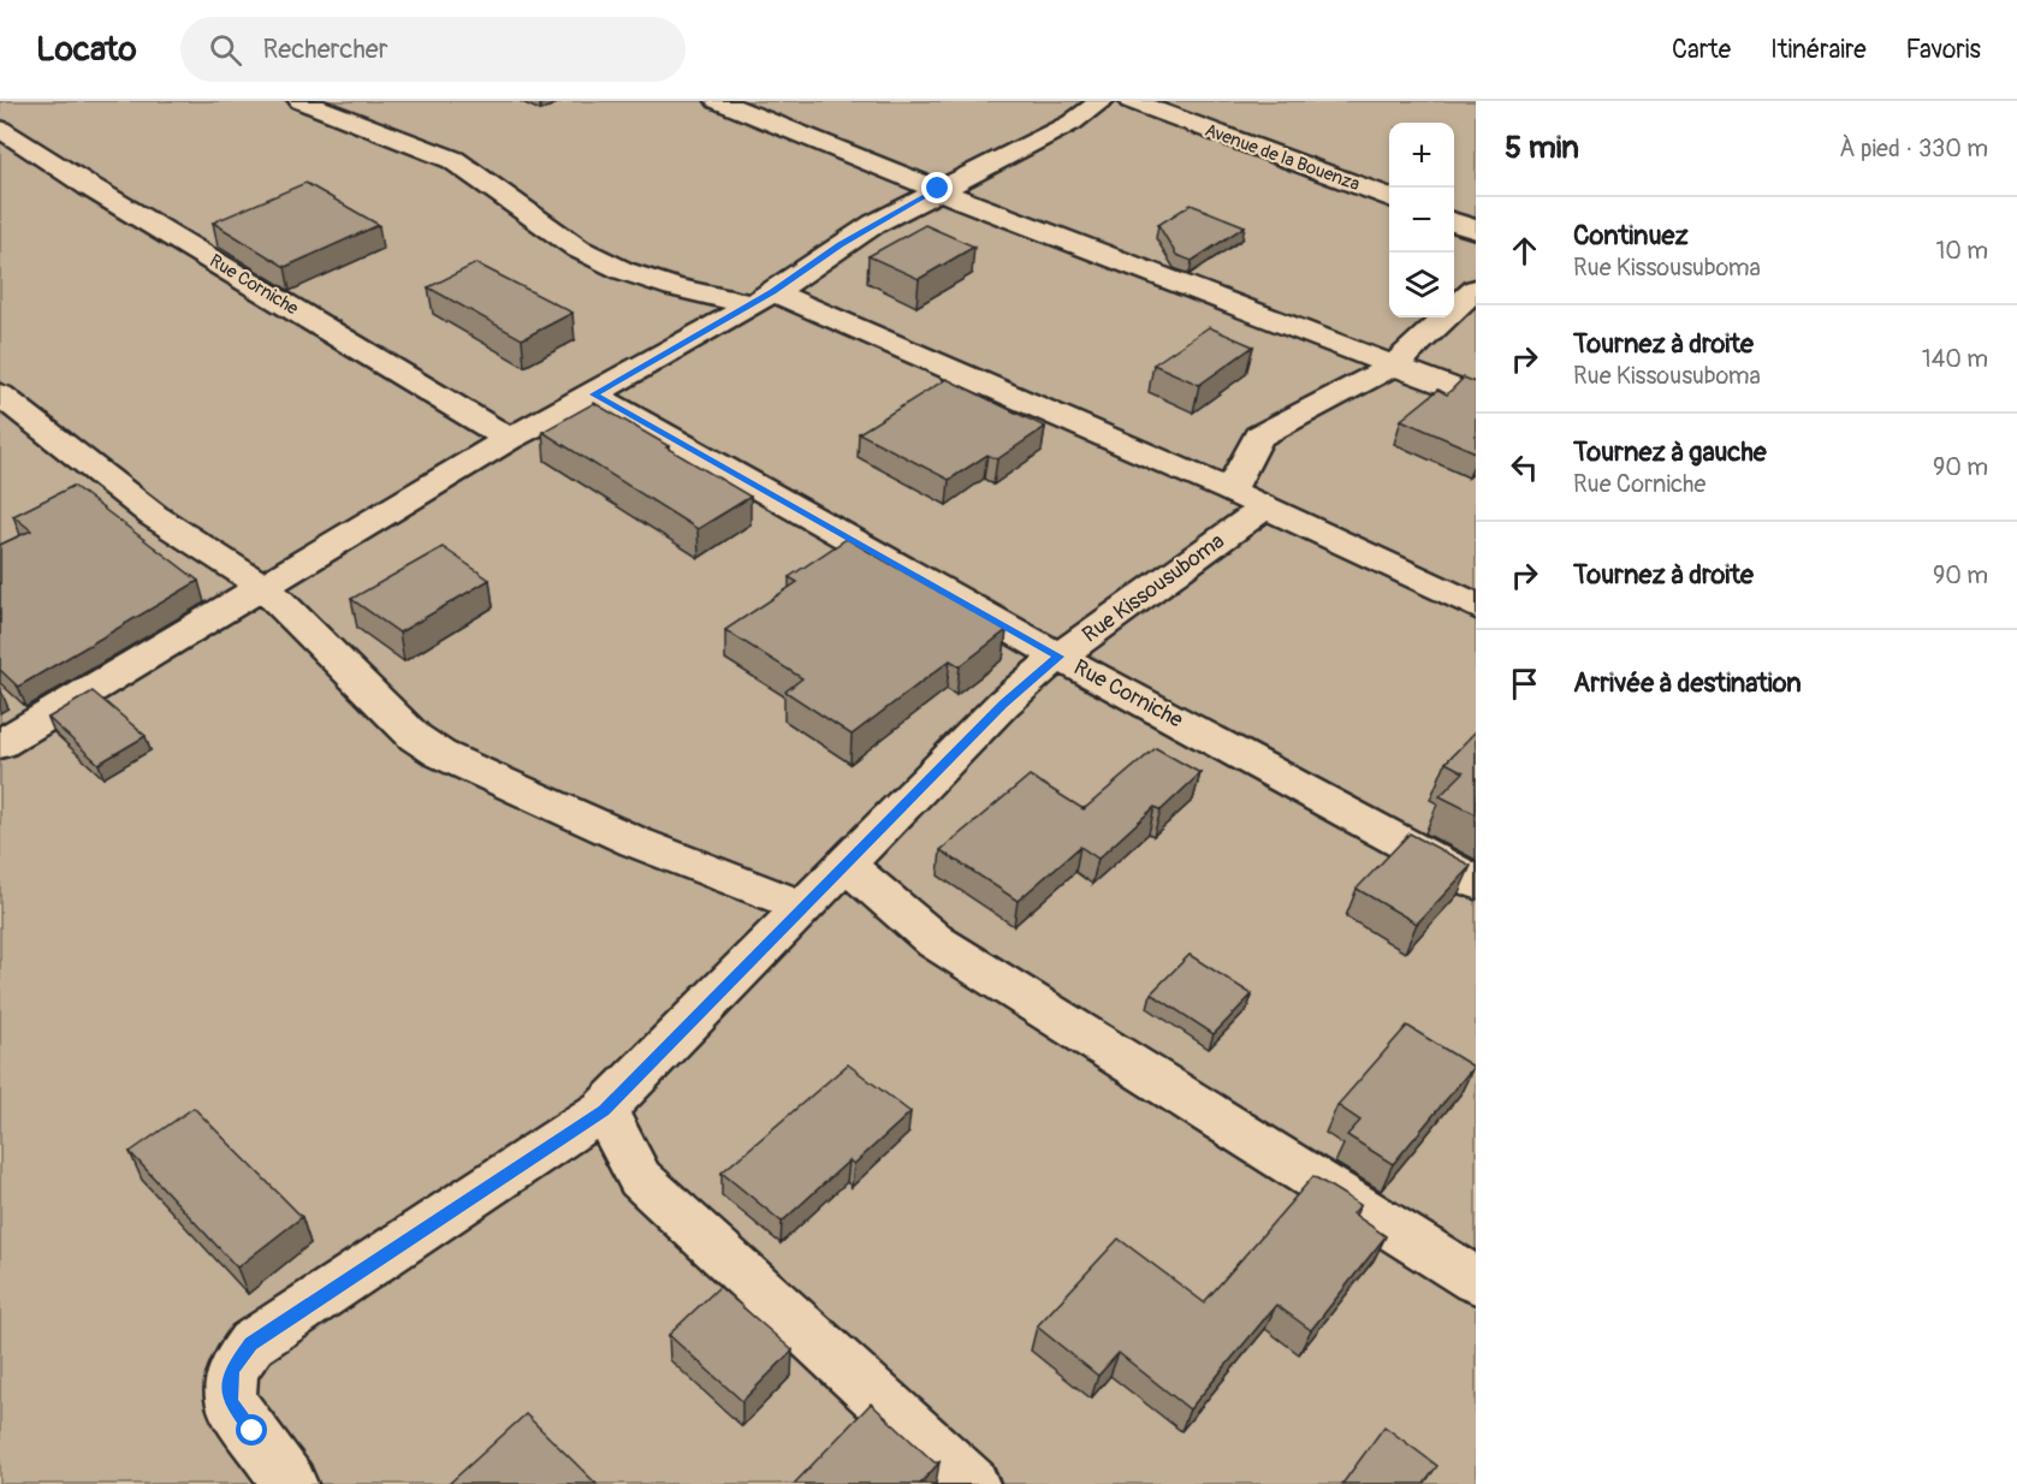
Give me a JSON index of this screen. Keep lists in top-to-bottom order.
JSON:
{
  "streets": {
    "street": ["Avenue de la Bouenza", "Rue Corniche", "Rue Kissousuboma"]
  },
  "crossings": [
    ["Rue Corniche", "Rue Kissousuboma"]
  ],
  "page": {
    "header": "Locato",
    "search": "Rechercher",
    "nav": ["Carte", "Itinéraire", "Favoris"],
    "heading": ["5 min", "À pied · 330 m"],
    "map_buttons": ["+", "−"],
    "list": [
      ["Continuez", "Rue Kissousuboma", "10 m"],
      ["Tournez à droite", "Rue Kissousuboma", "140 m"],
      ["Tournez à gauche", "Rue Corniche", "90 m"],
      ["Tournez à droite", "90 m"],
      "Arrivée à destination"
    ]
  }
}
